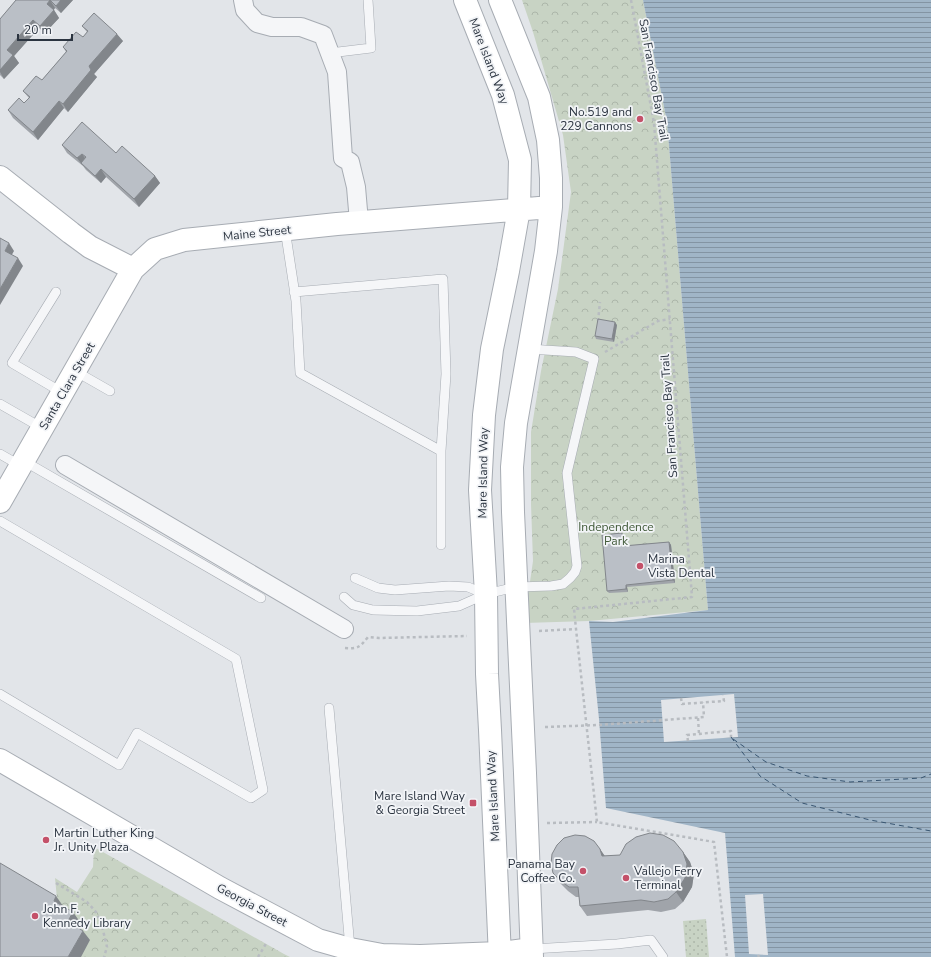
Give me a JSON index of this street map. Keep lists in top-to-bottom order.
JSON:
{
  "streets": {
    "main road": [
      "Mare Island Way",
      "Maine Street",
      "Santa Clara Street",
      "Georgia Street"
    ],
    "path": ["San Francisco Bay Trail"]
  },
  "crossings": [
    ["Mare Island Way", "Maine Street"],
    ["Mare Island Way", "Georgia Street"],
    ["Maine Street", "Santa Clara Street"]
  ],
  "parks": ["Independence Park"],
  "places": {
    "other": [
      "No.519 and 229 Cannons",
      "Marina Vista Dental",
      "Martin Luther King Jr. Unity Plaza",
      "Panama Bay Coffee Co.",
      "Vallejo Ferry Terminal",
      "John F. Kennedy Library"
    ],
    "transit": ["Mare Island Way & Georgia Street"]
  },
  "scale_bar": "20 m"
}
